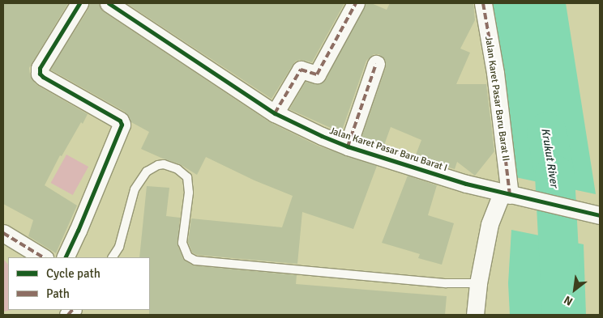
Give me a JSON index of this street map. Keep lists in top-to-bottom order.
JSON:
{
  "streets": {
    "street": ["Jalan Karet Pasar Baru Barat II", "Jalan Karet Pasar Baru Barat I"]
  },
  "crossings": [
    ["Jalan Karet Pasar Baru Barat II", "Jalan Karet Pasar Baru Barat I"]
  ],
  "water": ["Krukut River"],
  "legend": ["Cycle path", "Path"],
  "north": "bottom left"
}
